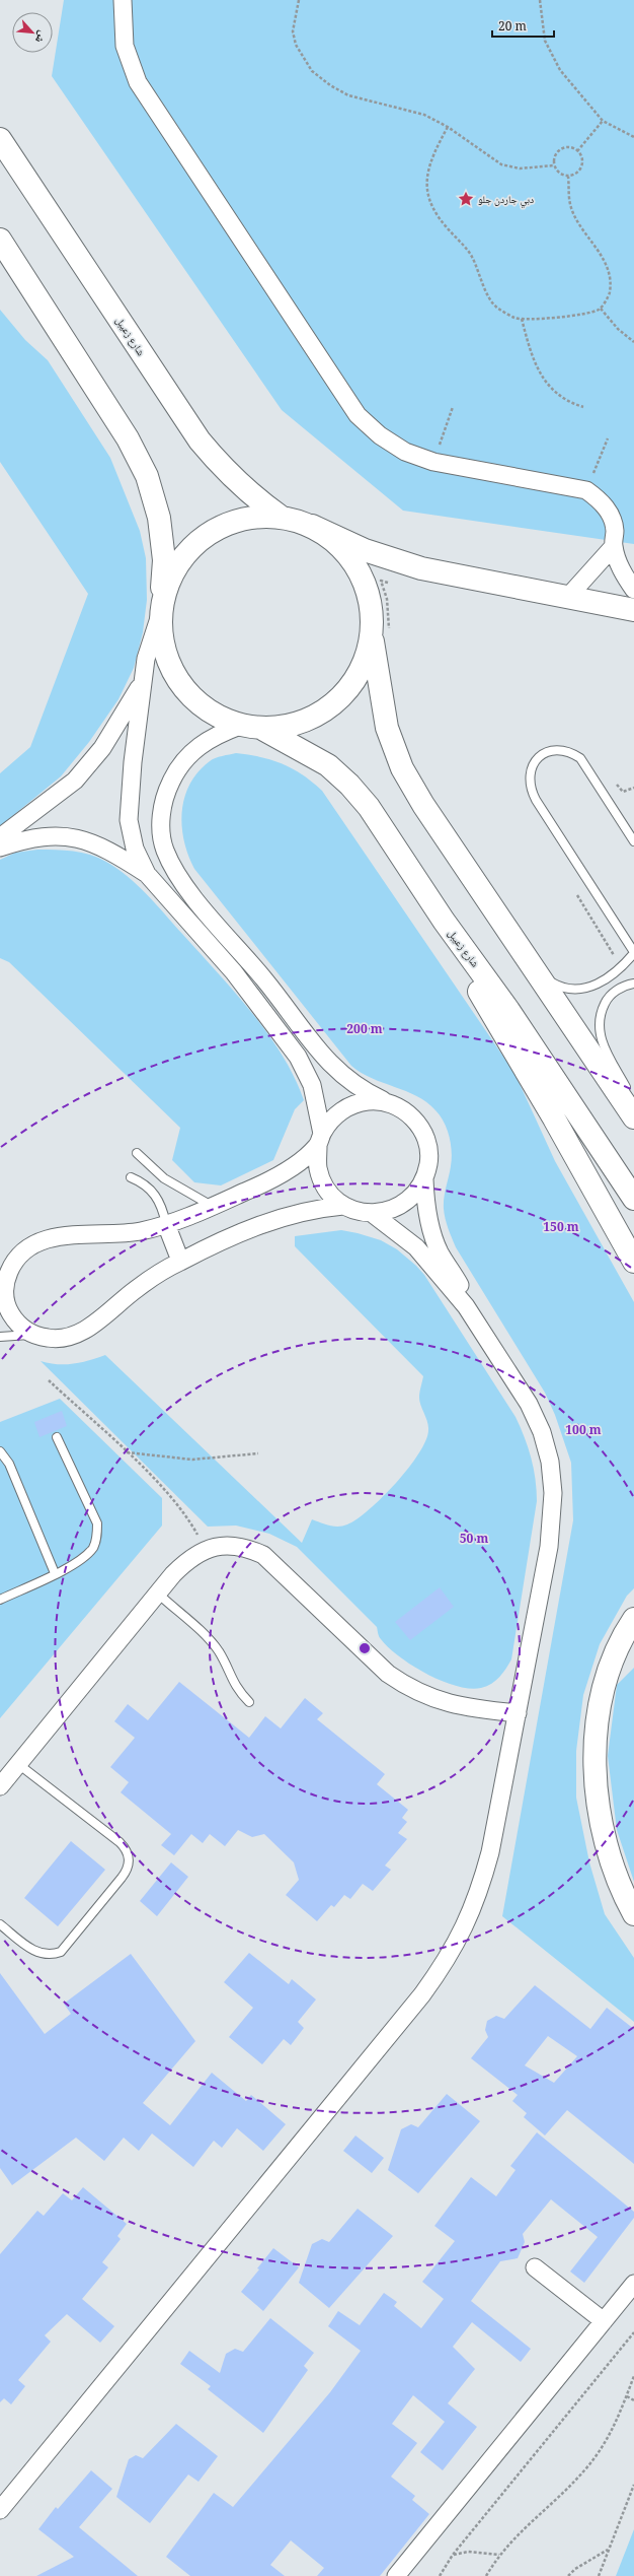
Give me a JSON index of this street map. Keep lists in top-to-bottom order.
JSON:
{
  "streets": {
    "main road": ["شارع زعيبل"]
  },
  "places": {
    "place": ["دبي جاردن جلو"]
  },
  "scale_bar": "20 m",
  "north": "bottom right",
  "rings": [
    "200 m",
    "150 m",
    "100 m",
    "50 m"
  ]
}
